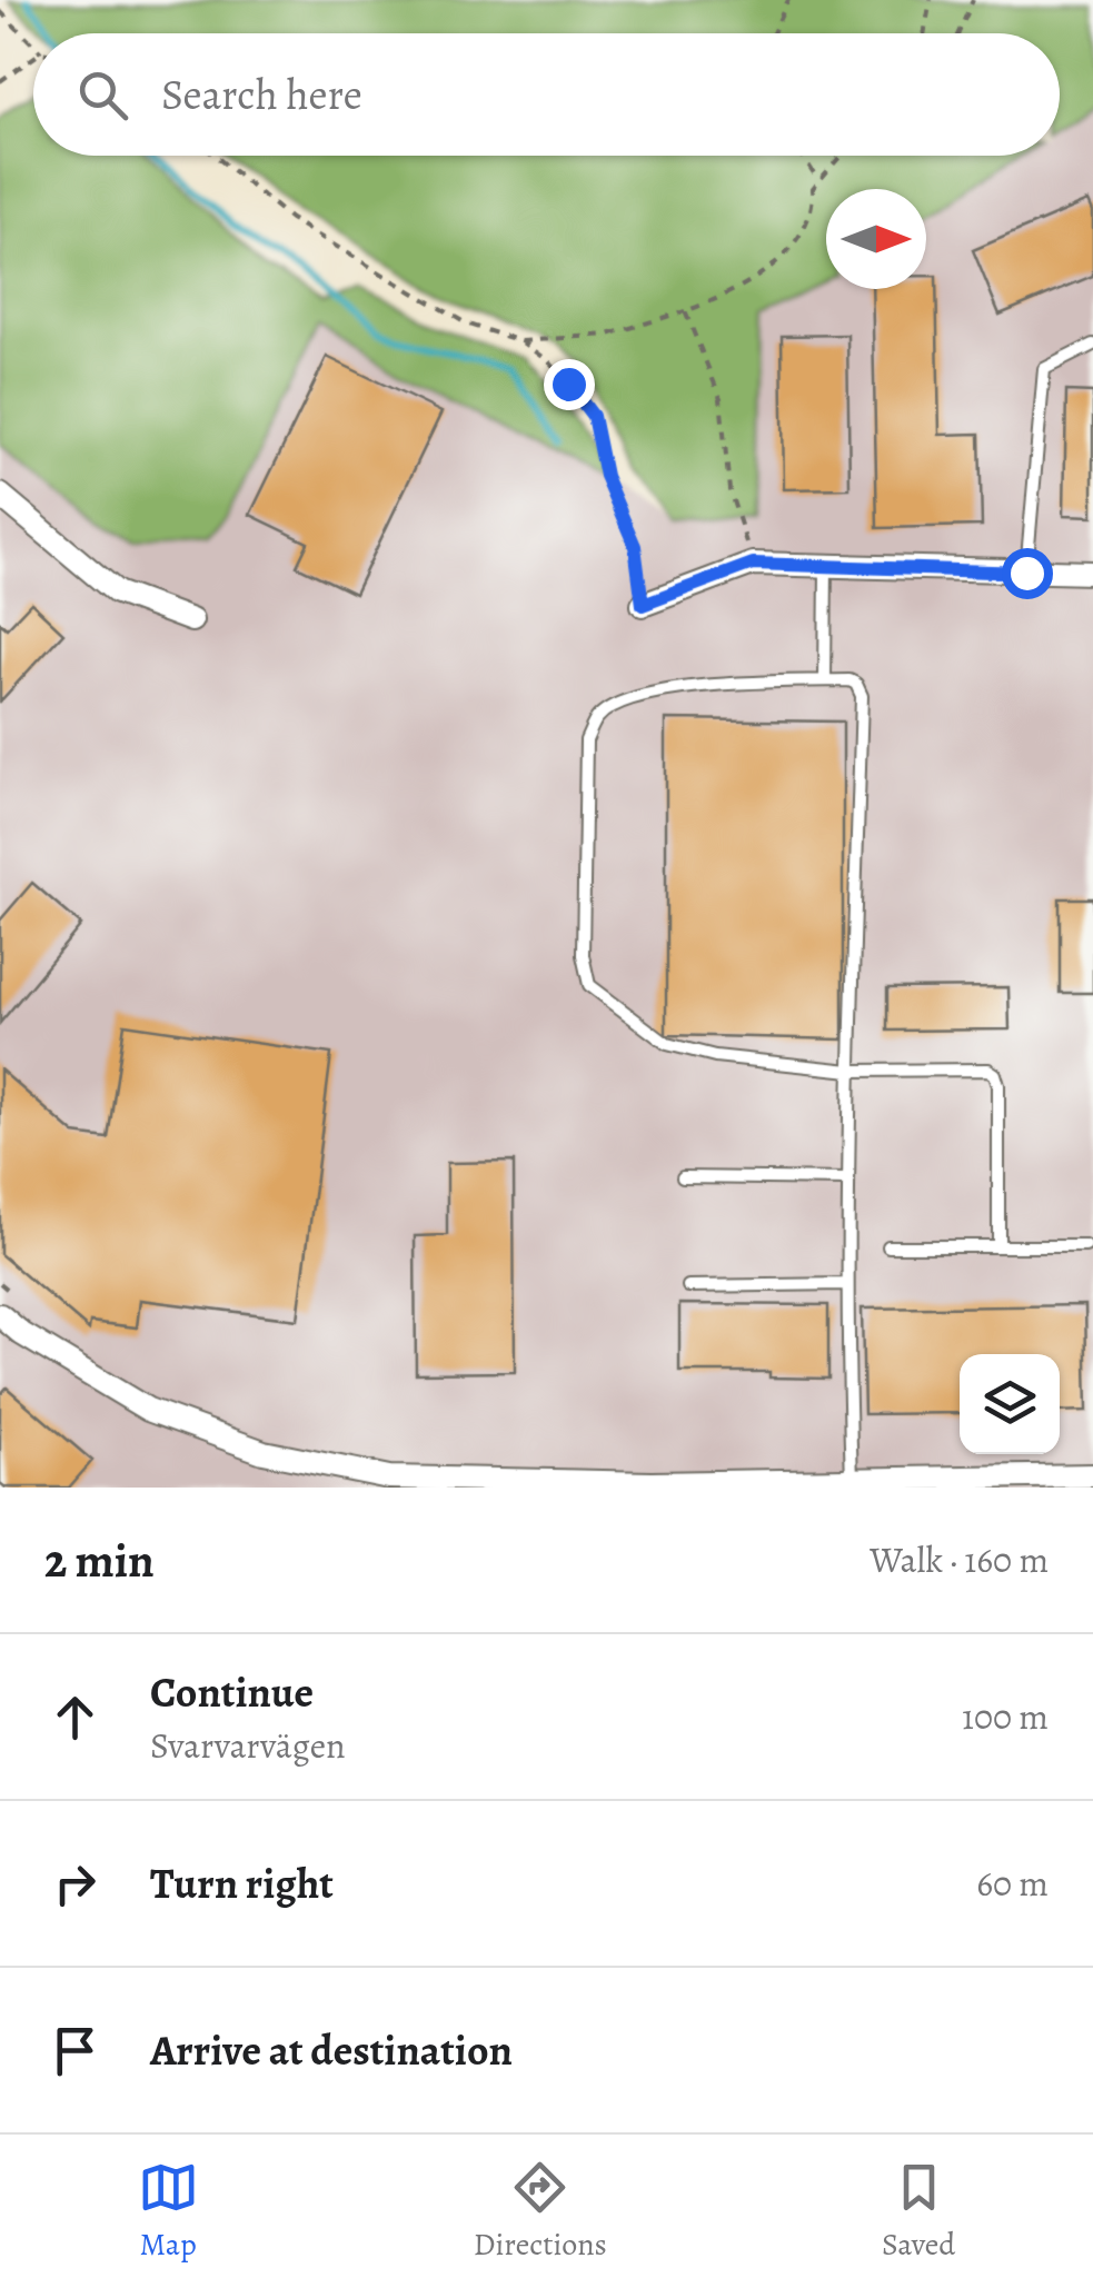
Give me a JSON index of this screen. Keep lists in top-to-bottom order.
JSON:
{
  "north": "right",
  "page": {
    "search": "Search here",
    "heading": ["2 min", "Walk · 160 m"],
    "list": [
      ["Continue", "Svarvarvägen", "100 m"],
      ["Turn right", "60 m"],
      "Arrive at destination"
    ],
    "nav": ["Map", "Directions", "Saved"]
  }
}
